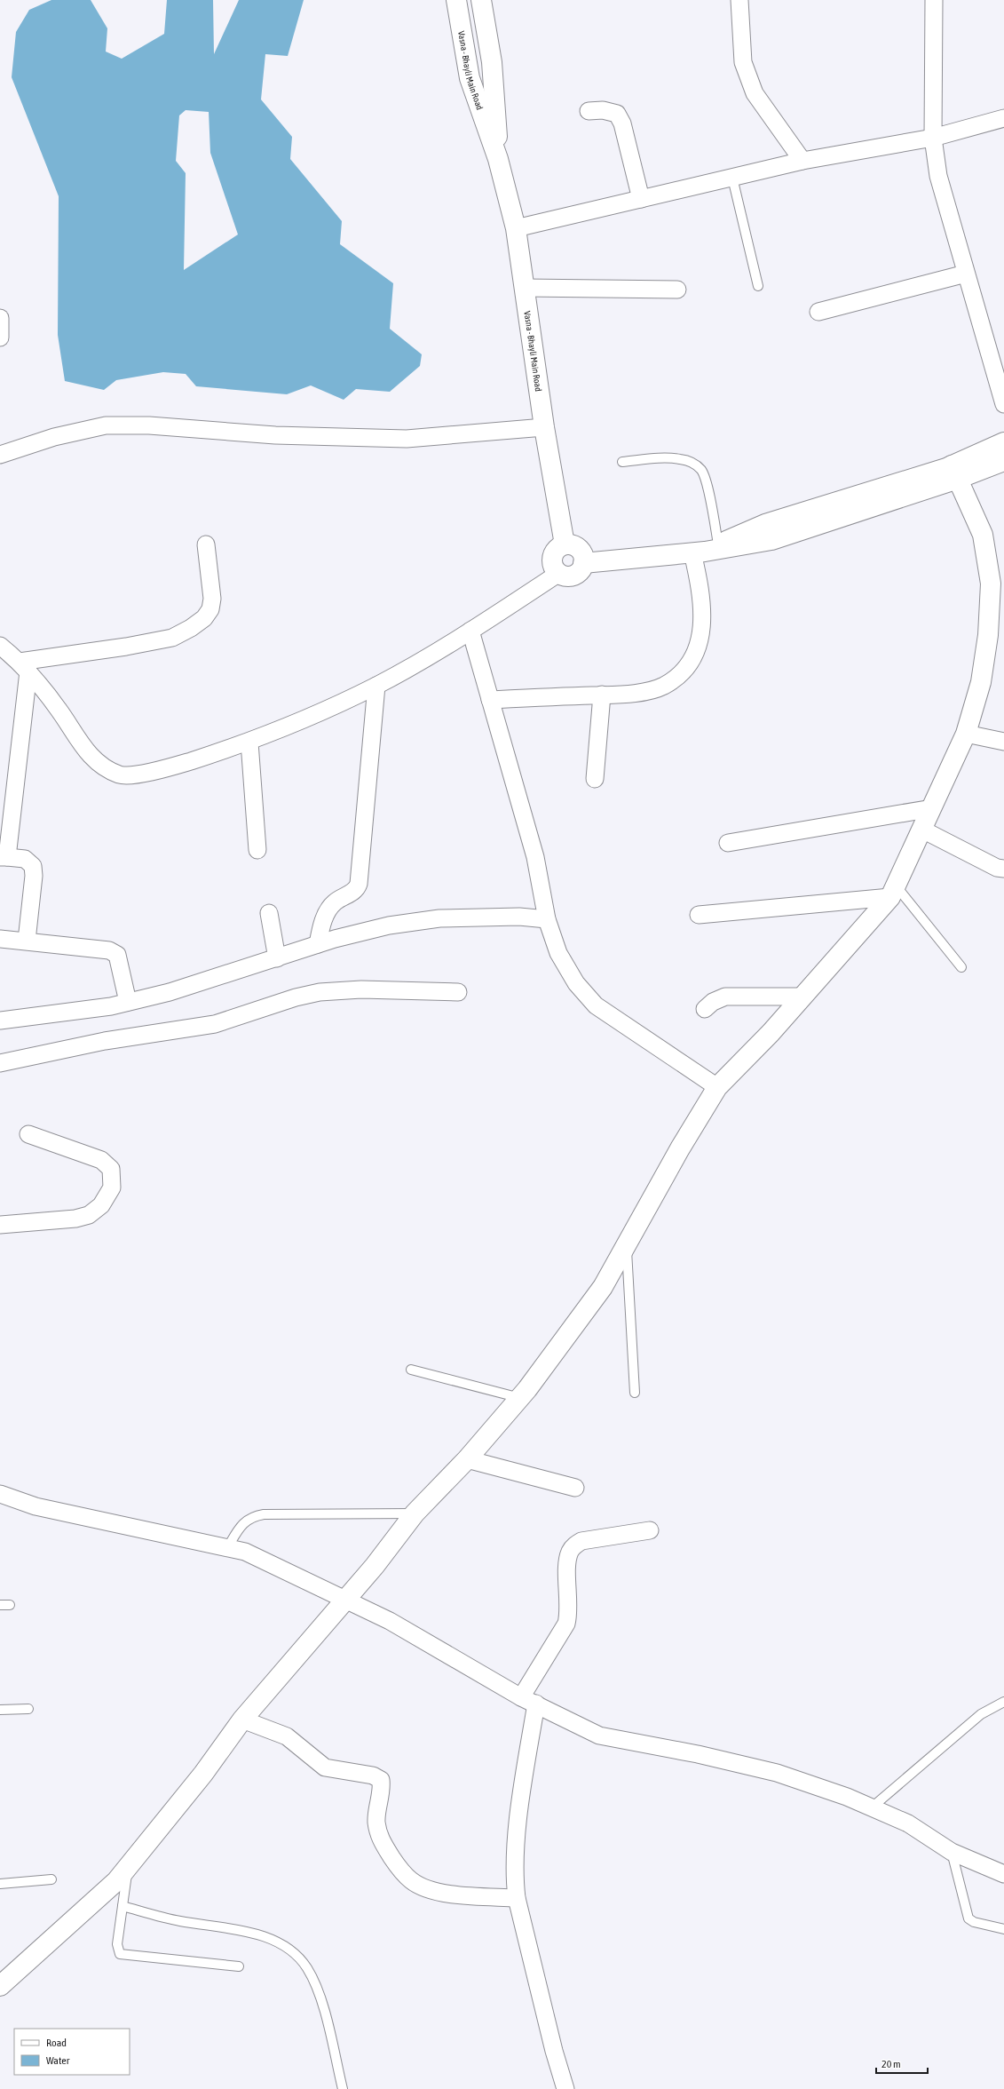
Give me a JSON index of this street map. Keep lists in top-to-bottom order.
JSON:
{
  "streets": {
    "street": ["Vasna - Bhayli Main Road"]
  },
  "legend": ["Road", "Water"],
  "scale_bar": "20 m"
}
